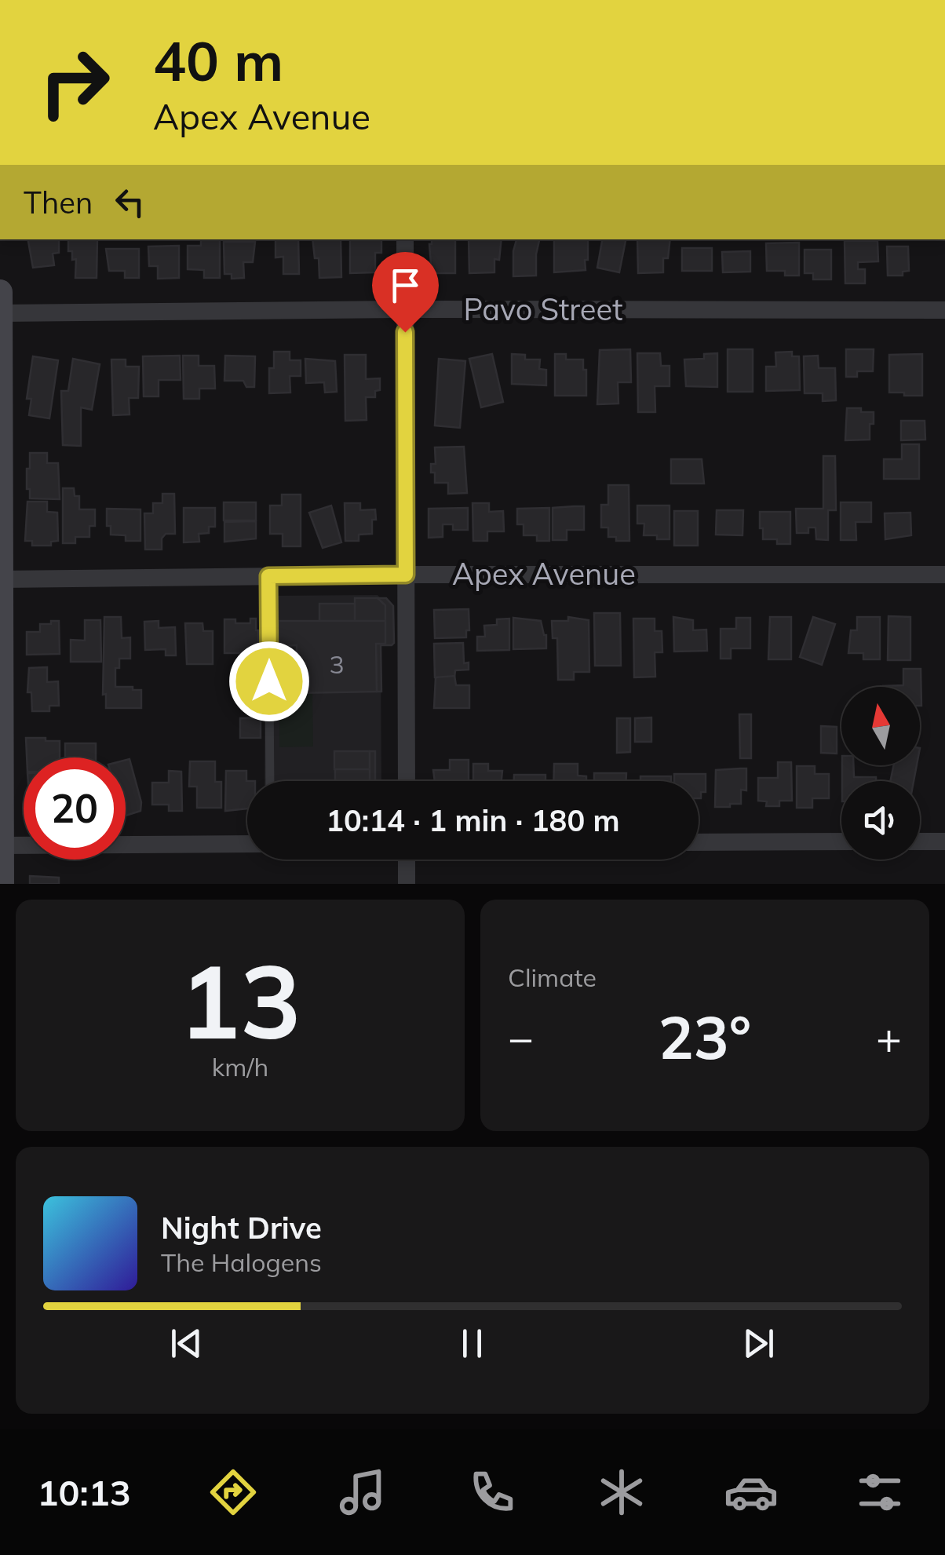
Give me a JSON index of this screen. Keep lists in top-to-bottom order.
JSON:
{
  "streets": {
    "street": ["Pavo Street", "Apex Avenue"]
  },
  "house_numbers": ["3"],
  "north": "top",
  "page": {
    "turn": ["40 m", "Apex Avenue"],
    "then": "Then",
    "limit": "20",
    "trip": "10:14 · 1 min · 180 m",
    "tile": [
      ["13", "km/h"],
      "Climate"
    ],
    "heat": ["−", "23°", "+"],
    "song": ["Night Drive", "The Halogens"],
    "tabs": "10:13"
  }
}
